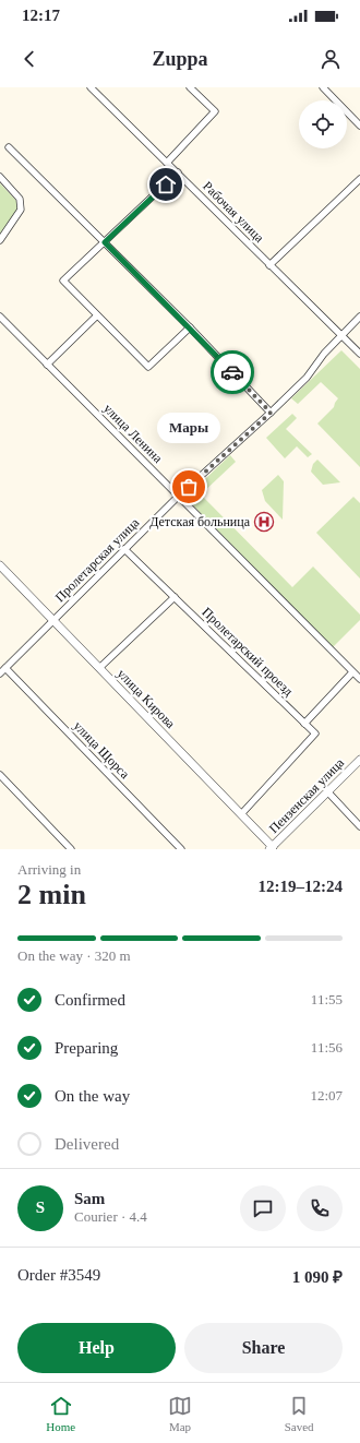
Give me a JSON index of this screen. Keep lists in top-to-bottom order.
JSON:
{
  "streets": {
    "street": [
      "Рабочая улица",
      "улица Ленина",
      "Пролетарская улица",
      "Пролетарский проезд",
      "улица Кирова",
      "улица Щорса",
      "Пензенская улица"
    ]
  },
  "crossings": [
    ["Рабочая улица", "Пролетарская улица"],
    ["улица Ленина", "Пролетарская улица"],
    ["Пролетарская улица", "Пролетарский проезд"],
    ["Пролетарская улица", "улица Кирова"],
    ["Пролетарская улица", "улица Щорса"],
    ["Пролетарский проезд", "улица Кирова"],
    ["улица Кирова", "Пензенская улица"]
  ],
  "places": {
    "other": ["Мары"],
    "hospital": ["Детская больница"]
  },
  "page": {
    "status": "12:17",
    "header": "Zuppa",
    "bubble": "Мары",
    "heading": ["2 min", "Arriving in", "12:19–12:24"],
    "panel": [
      "Sam",
      "Courier · 4.4",
      "Order #3549",
      "1 090 ₽"
    ],
    "bar": "On the way · 320 m",
    "list": [
      ["Confirmed", "11:55"],
      ["Preparing", "11:56"],
      ["On the way", "12:07"],
      "Delivered"
    ],
    "round": "S",
    "buttons": ["Help", "Share"],
    "tabs": ["Home", "Map", "Saved"]
  }
}
